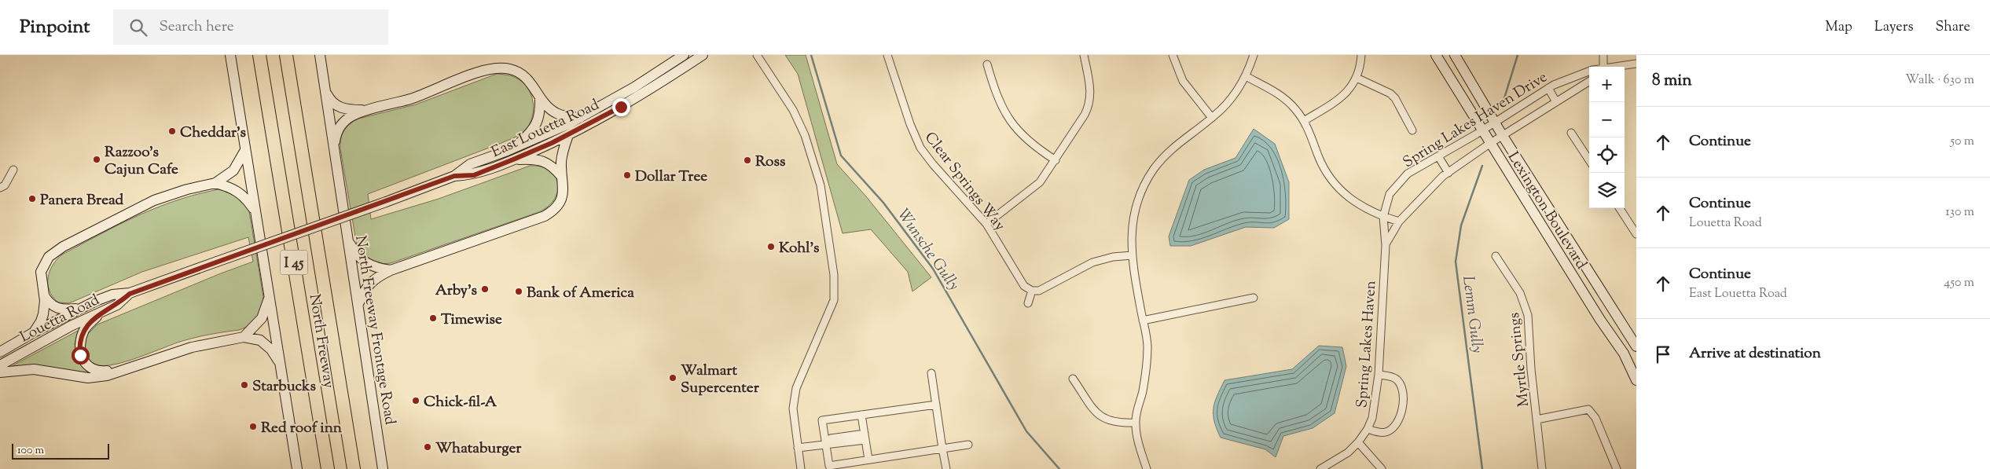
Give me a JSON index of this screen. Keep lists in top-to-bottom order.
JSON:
{
  "streets": {
    "highway": ["I 45", "North Freeway"],
    "main road": [
      "East Louetta Road",
      "Lexington Boulevard",
      "Louetta Road",
      "North Freeway Frontage Road"
    ],
    "street": [
      "Spring Lakes Haven Drive",
      "Clear Springs Way",
      "Spring Lakes Haven",
      "Myrtle Springs"
    ]
  },
  "crossings": [
    ["Spring Lakes Haven Drive", "Lexington Boulevard"],
    ["Spring Lakes Haven Drive", "Spring Lakes Haven"],
    ["East Louetta Road", "Louetta Road"]
  ],
  "water": ["Wunsche Gully", "Lemm Gully"],
  "places": [
    "Cheddar's",
    "Razzoo's Cajun Cafe",
    "Ross",
    "Dollar Tree",
    "Panera Bread",
    "Kohl's",
    "Arby's",
    "Bank of America",
    "Timewise",
    "Walmart Supercenter",
    "Starbucks",
    "Chick-fil-A",
    "Red roof inn",
    "Whataburger"
  ],
  "scale_bar": "100 m",
  "page": {
    "header": "Pinpoint",
    "search": "Search here",
    "nav": ["Map", "Layers", "Share"],
    "heading": ["8 min", "Walk · 630 m"],
    "map_buttons": ["+", "−"],
    "list": [
      ["Continue", "50 m"],
      ["Continue", "Louetta Road", "130 m"],
      ["Continue", "East Louetta Road", "450 m"],
      "Arrive at destination"
    ],
    "scale": "100 m"
  }
}
